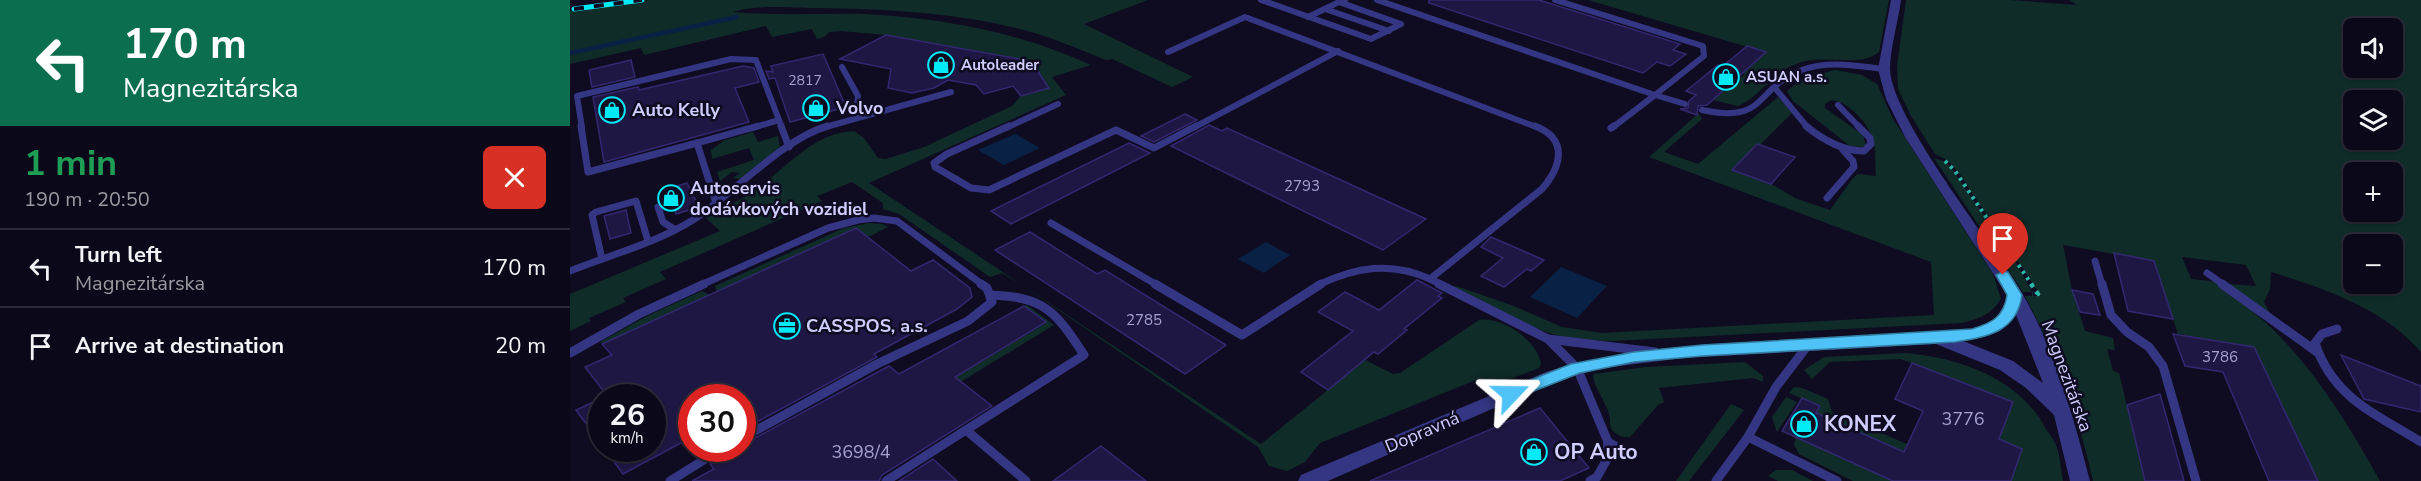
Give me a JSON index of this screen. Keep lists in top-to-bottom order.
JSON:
{
  "streets": {
    "street": ["Magnezitárska", "Dopravná"]
  },
  "crossings": [
    ["Magnezitárska", "Dopravná"]
  ],
  "places": {
    "shop": [
      "Autoleader",
      "ASUAN a.s.",
      "Volvo",
      "Auto Kelly",
      "Autoservis dodávkových vozidiel",
      "KONEX",
      "OP Auto"
    ],
    "office": ["CASSPOS, a.s."]
  },
  "house_numbers": [
    "2817",
    "2793",
    "2785",
    "3786",
    "3776",
    "3698/4"
  ],
  "page": {
    "turn": ["170 m", "Magnezitárska"],
    "map_buttons": ["+", "−"],
    "heading": ["1 min", "190 m · 20:50"],
    "list": [
      {
        "name": "Turn left",
        "note": "Magnezitárska",
        "value": "170 m"
      },
      {
        "name": "Arrive at destination",
        "value": "20 m"
      }
    ],
    "speed": "26 km/h",
    "limit": "30"
  }
}
